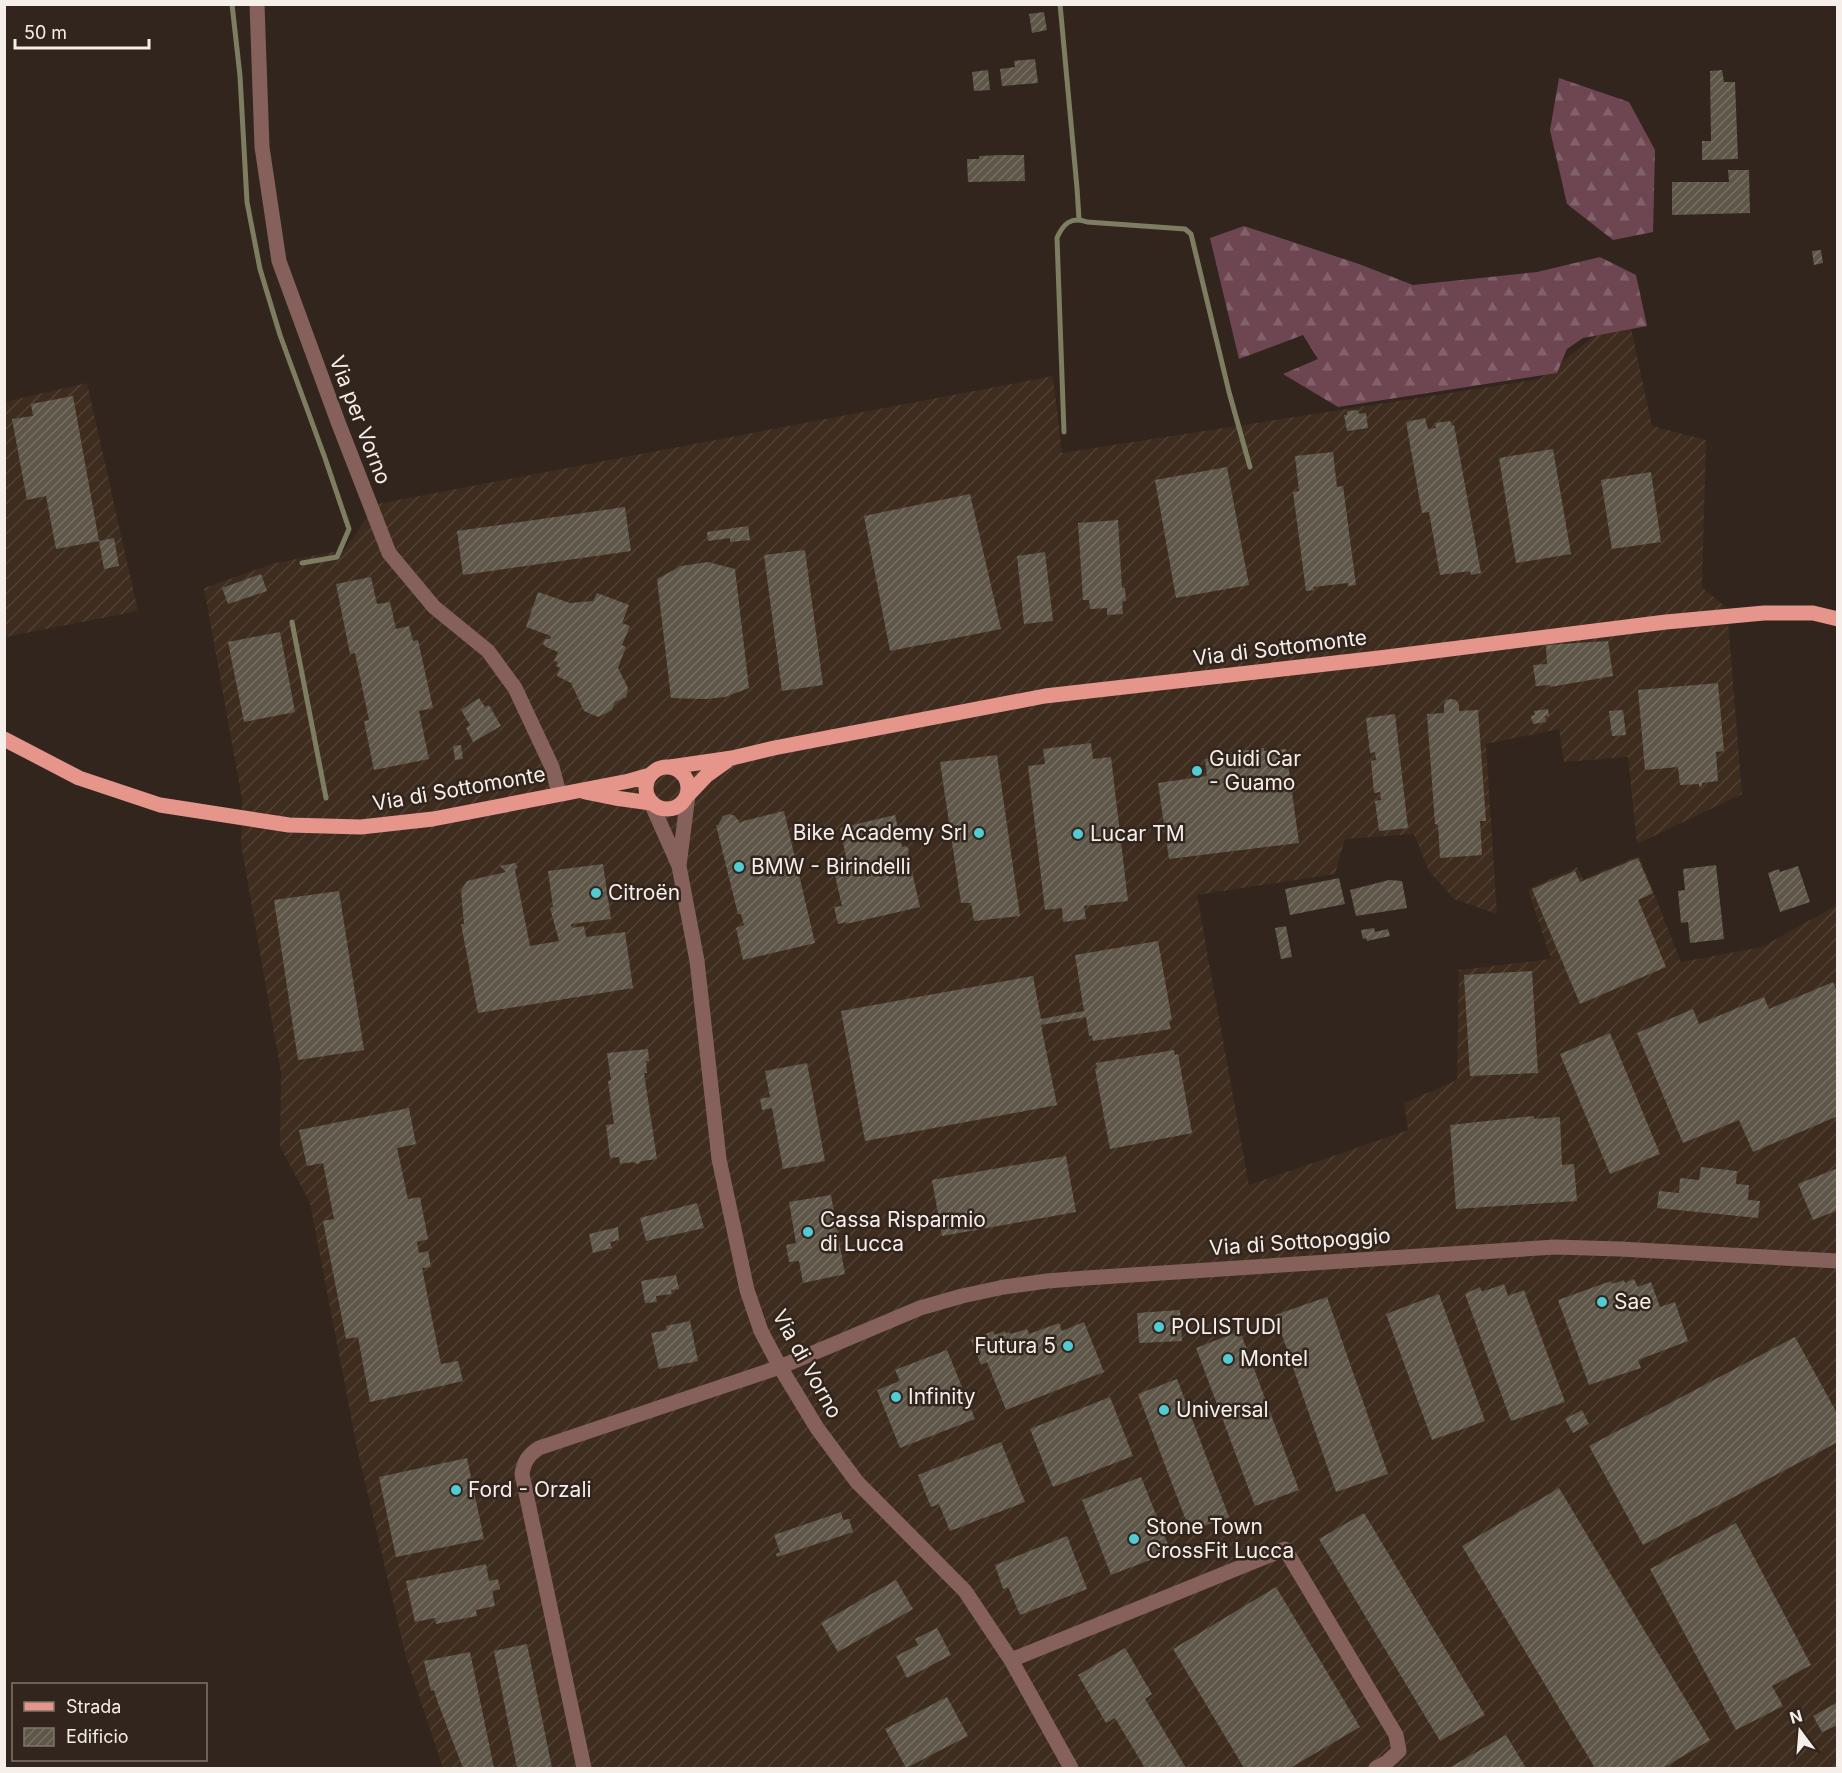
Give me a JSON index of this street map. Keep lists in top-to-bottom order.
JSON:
{
  "streets": {
    "main road": ["Via di Sottomonte"],
    "street": ["Via per Vorno", "Via di Sottopoggio", "Via di Vorno"]
  },
  "crossings": [
    ["Via per Vorno", "Via di Sottomonte"],
    ["Via di Sottomonte", "Via di Vorno"],
    ["Via di Sottopoggio", "Via di Vorno"]
  ],
  "places": [
    "Guidi Car - Guamo",
    "Bike Academy Srl",
    "Lucar TM",
    "BMW - Birindelli",
    "Citroën",
    "Cassa Risparmio di Lucca",
    "Sae",
    "POLISTUDI",
    "Futura 5",
    "Montel",
    "Infinity",
    "Universal",
    "Ford - Orzali",
    "Stone Town CrossFit Lucca"
  ],
  "legend": ["Strada", "Edificio"],
  "scale_bar": "50 m",
  "north": "top"
}
